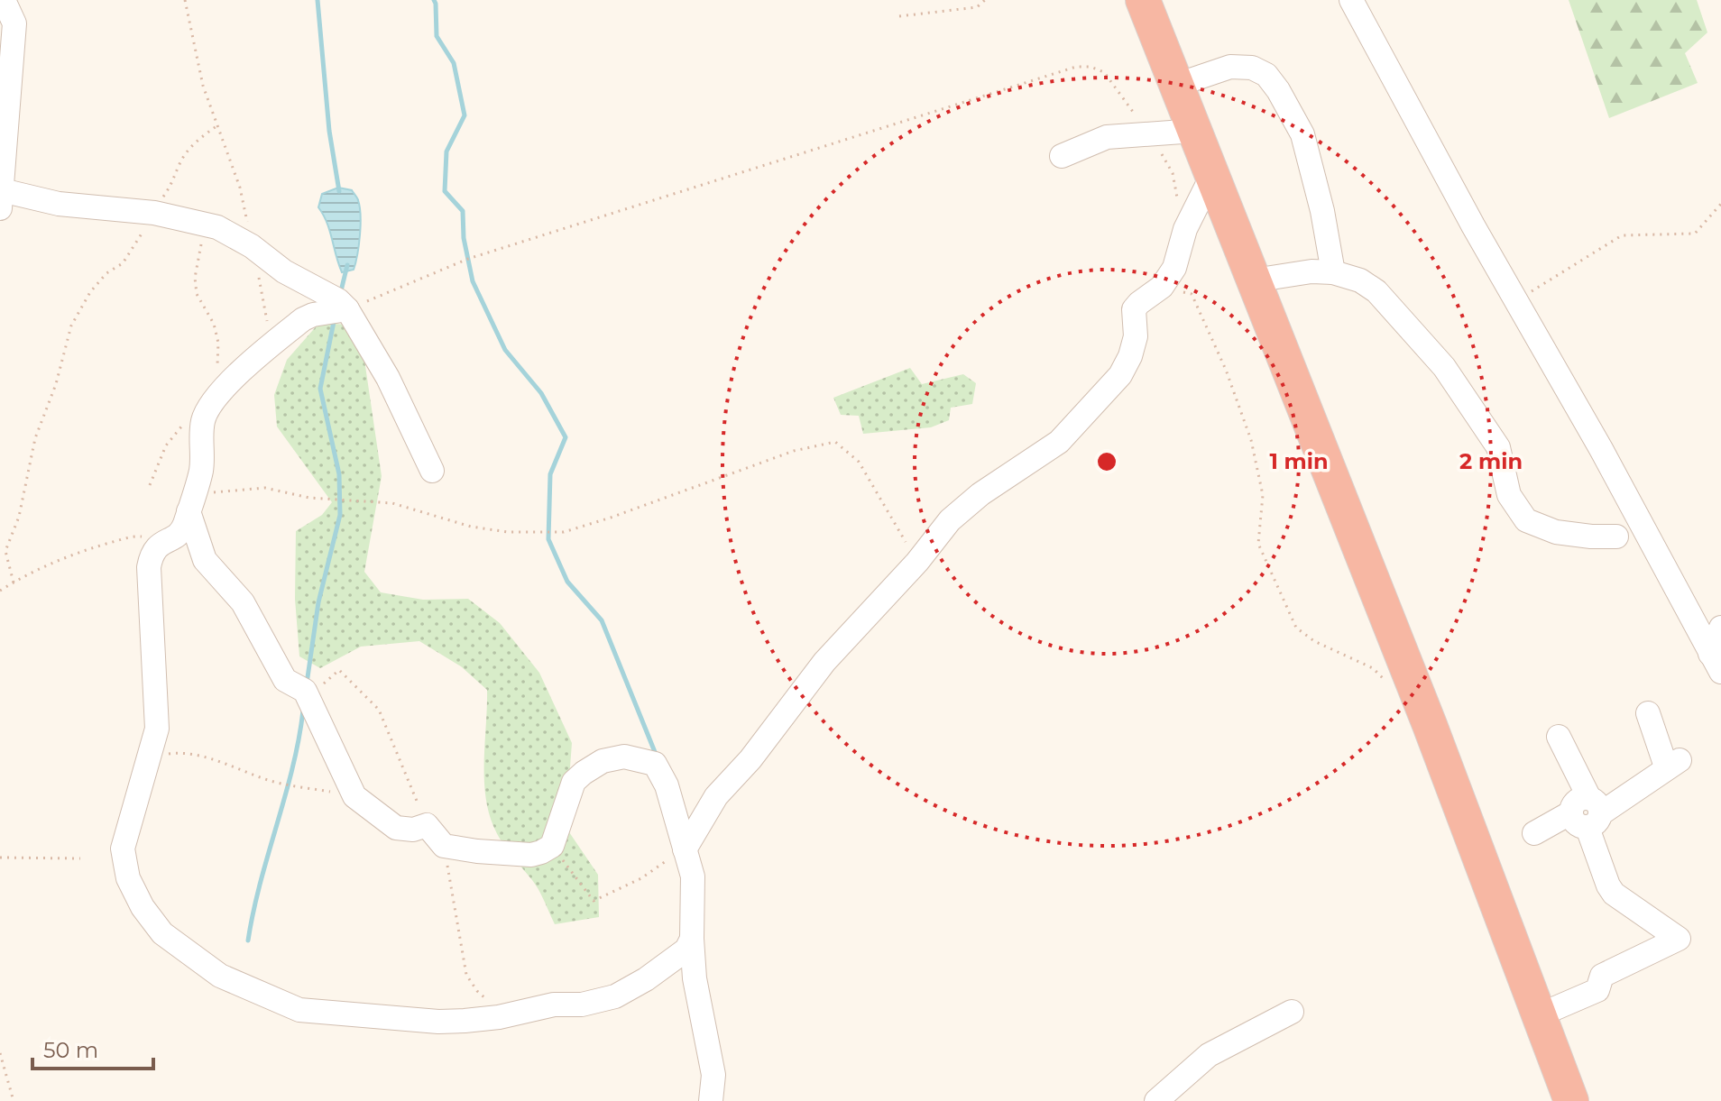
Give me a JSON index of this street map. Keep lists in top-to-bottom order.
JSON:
{
  "scale_bar": "50 m",
  "rings": ["1 min", "2 min"]
}
